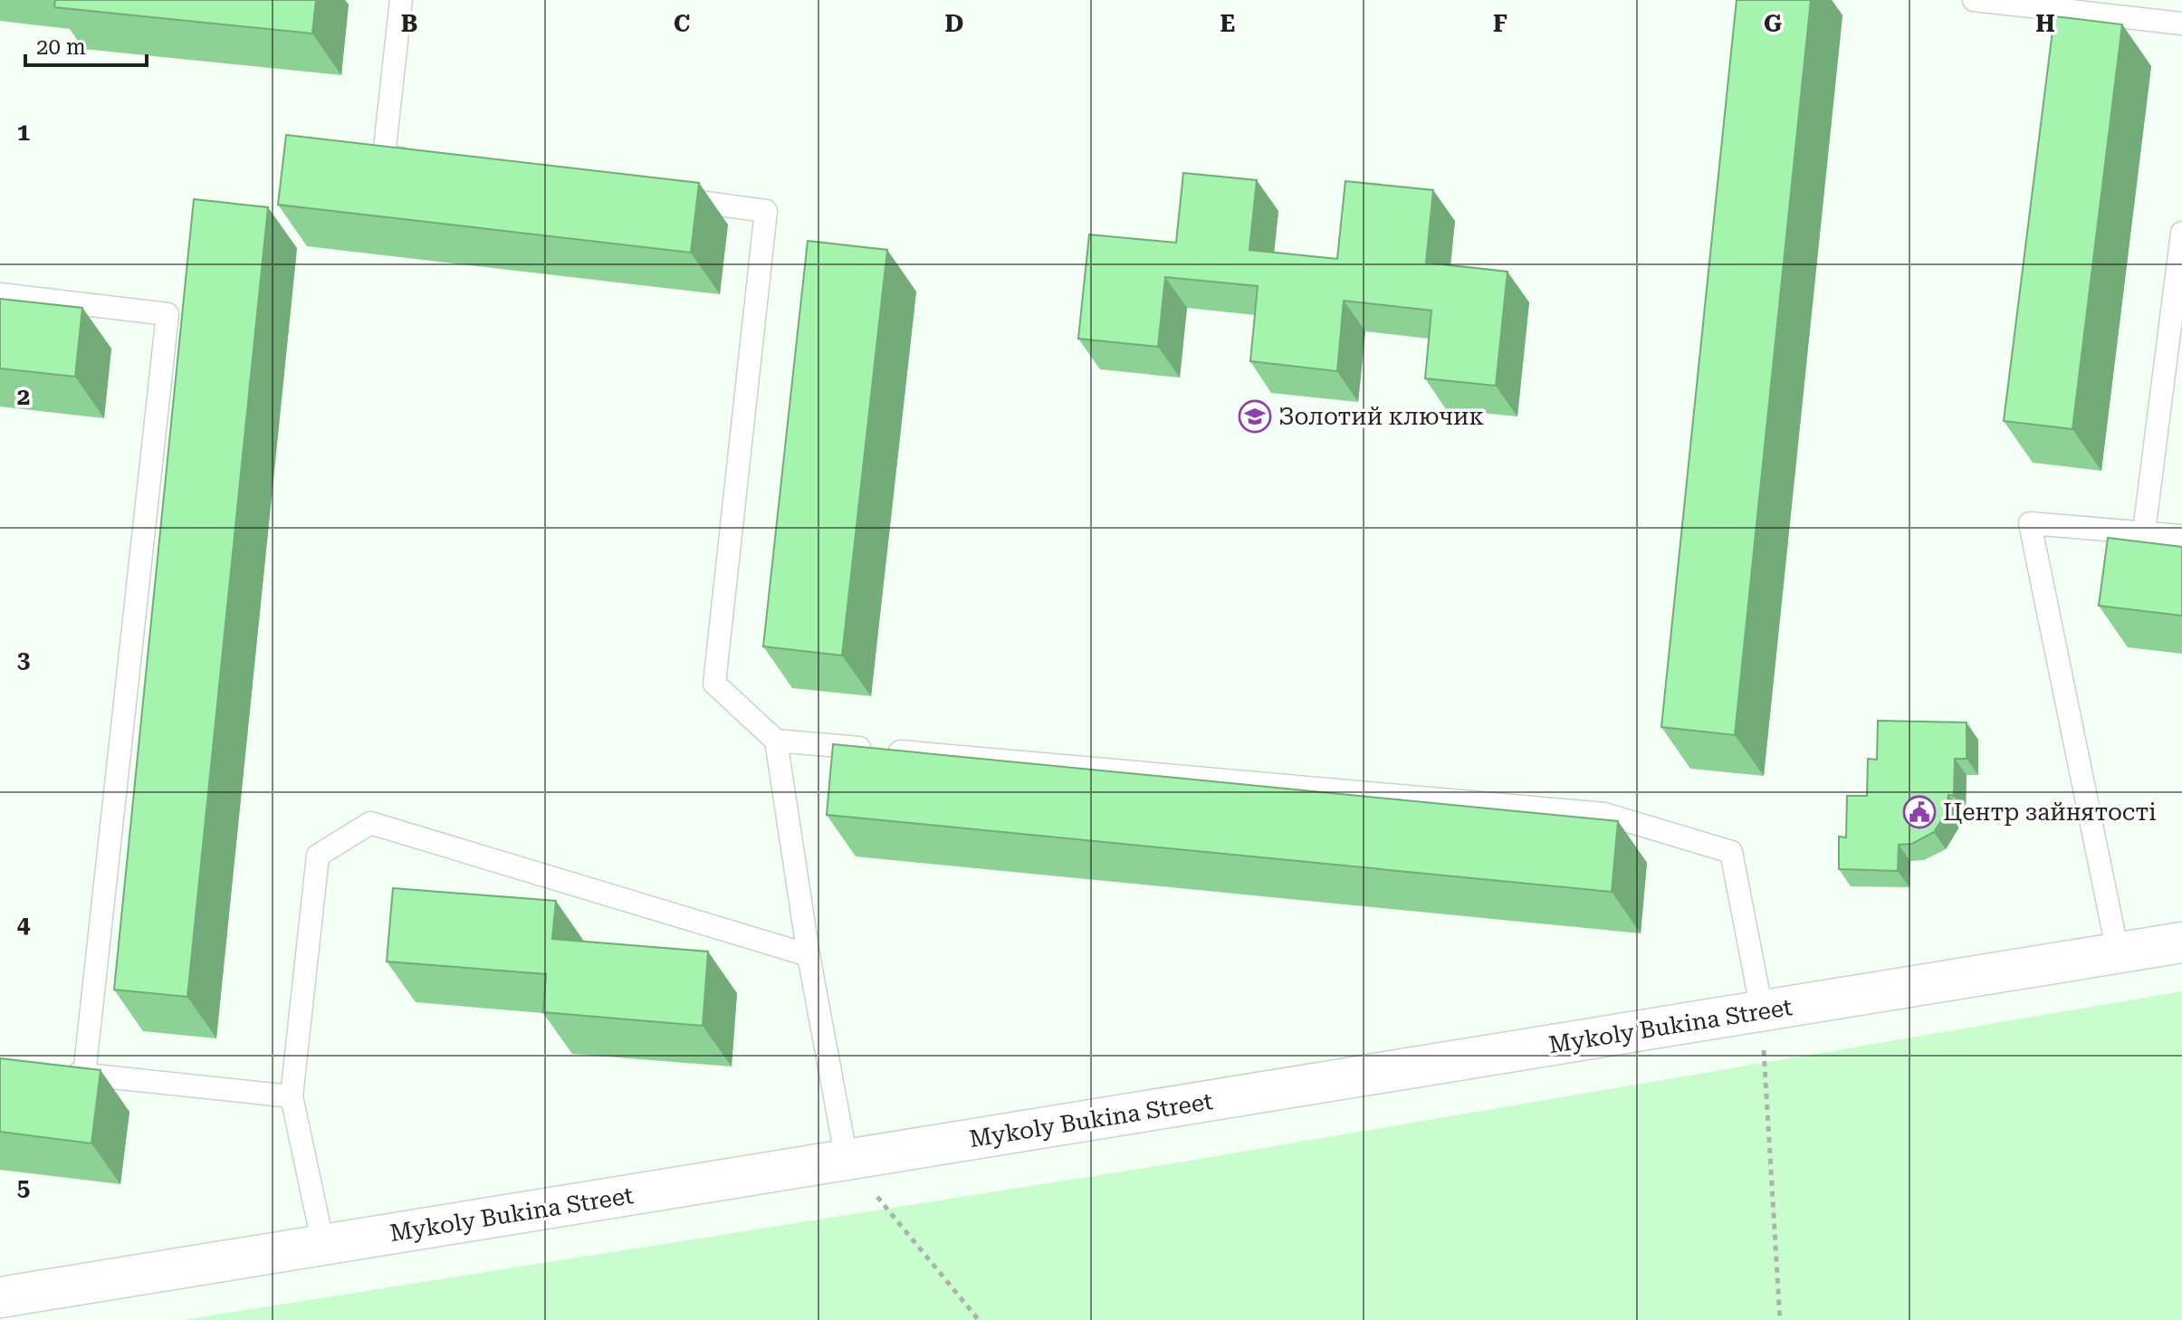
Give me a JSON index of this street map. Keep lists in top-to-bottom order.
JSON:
{
  "streets": {
    "street": ["Mykoly Bukina Street"]
  },
  "places": {
    "school or university": ["Золотий ключик"],
    "public building": ["Центр зайнятості"]
  },
  "scale_bar": "20 m",
  "grid": {
    "columns": [
      "B",
      "C",
      "D",
      "E",
      "F",
      "G",
      "H"
    ],
    "rows": [
      "1",
      "2",
      "3",
      "4",
      "5"
    ]
  }
}
